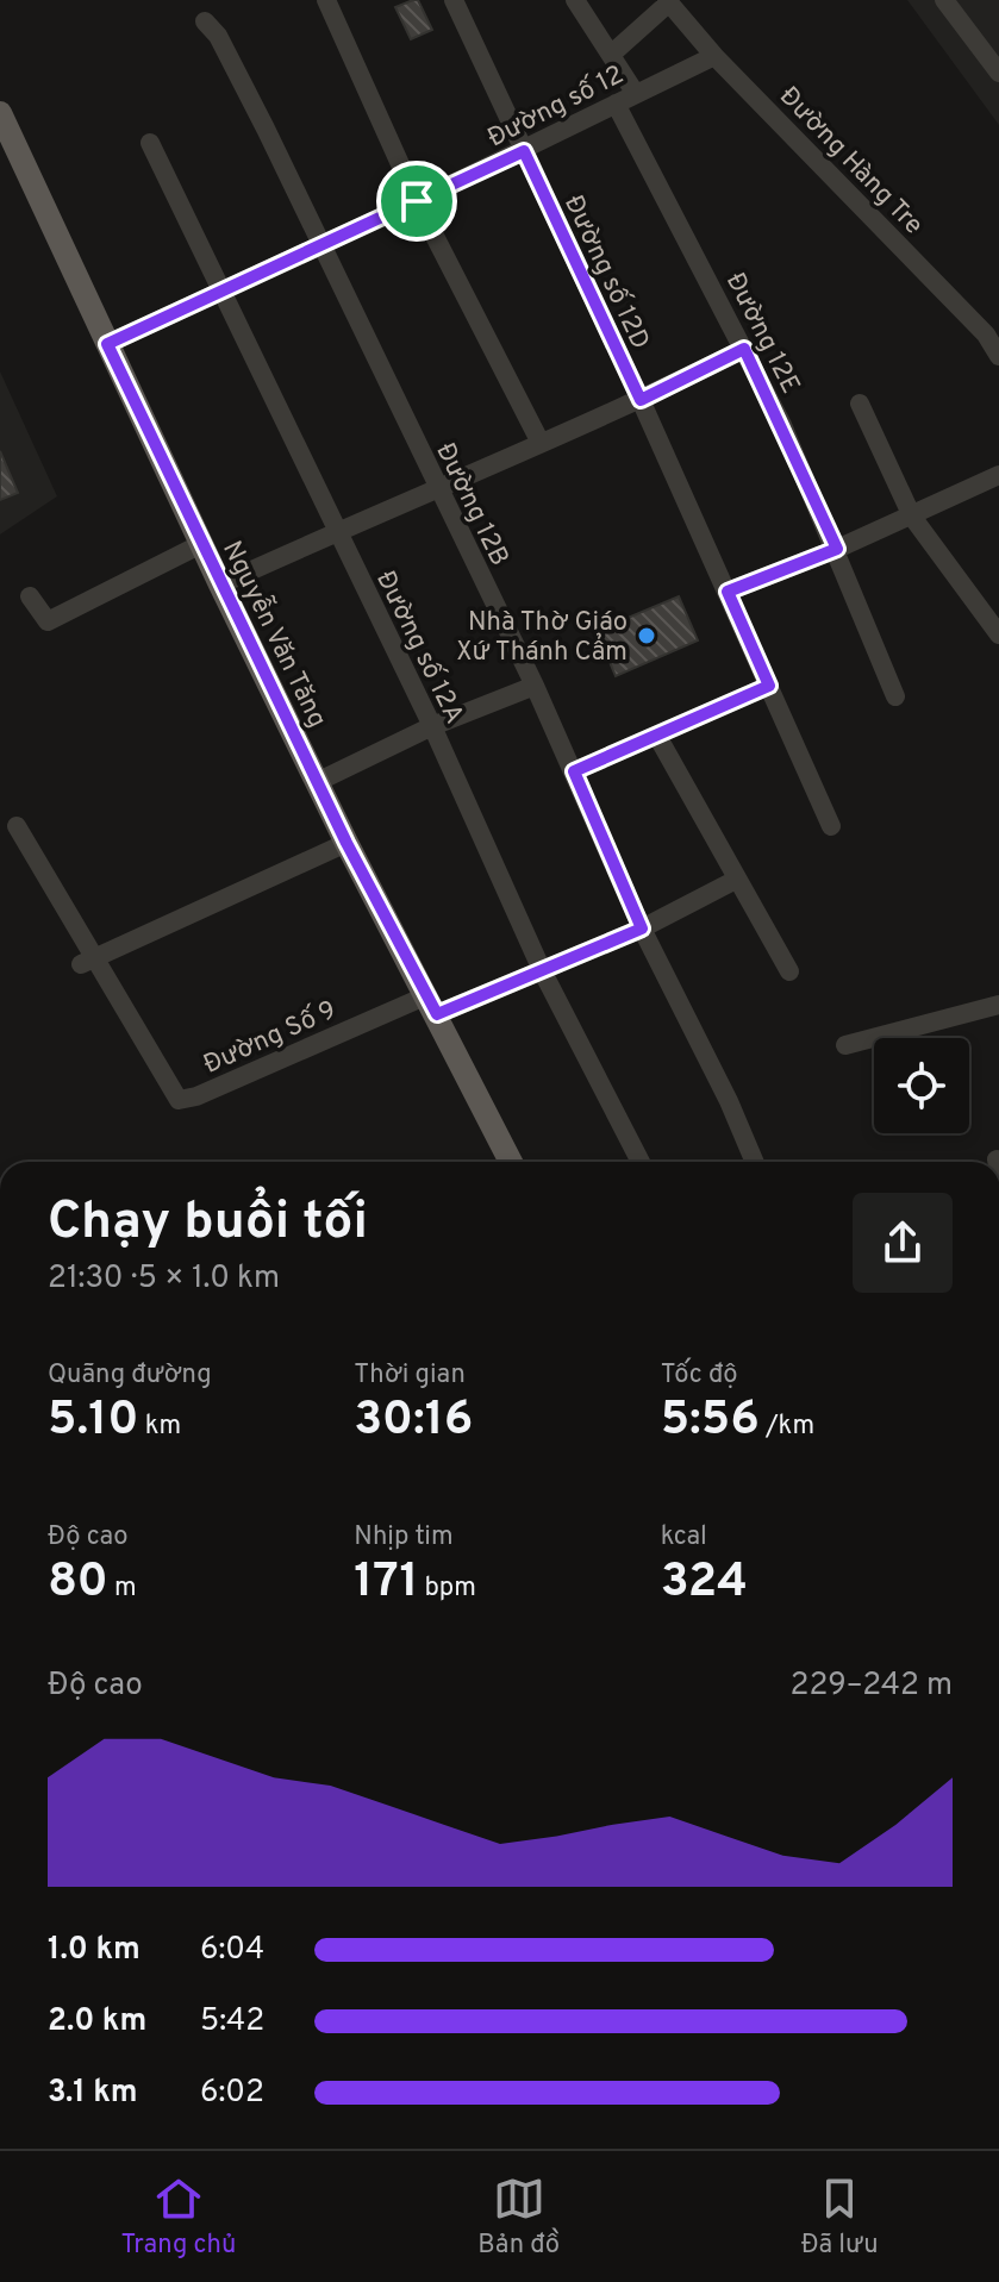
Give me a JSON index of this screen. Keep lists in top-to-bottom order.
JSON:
{
  "streets": {
    "main road": ["Nguyễn Văn Tăng"],
    "street": [
      "Đường số 12",
      "Đường Hàng Tre",
      "Đường số 12D",
      "Đường 12E",
      "Đường 12B",
      "Đường số 12A",
      "Đường Số 9"
    ]
  },
  "crossings": [
    ["Đường số 12", "Đường Hàng Tre"],
    ["Đường số 12", "Đường số 12D"],
    ["Đường số 12", "Đường 12E"],
    ["Đường số 12", "Đường 12B"],
    ["Đường số 12", "Nguyễn Văn Tăng"],
    ["Đường số 12", "Đường số 12A"],
    ["Nguyễn Văn Tăng", "Đường Số 9"]
  ],
  "places": ["Nhà Thờ Giáo Xứ Thánh Cẩm"],
  "page": {
    "heading": ["Chạy buổi tối", "21:30 · 5 × 1.0 km"],
    "stats": [
      ["Quãng đường", "5.10 km"],
      ["Thời gian", "30:16"],
      ["Tốc độ", "5:56 /km"],
      ["Độ cao", "80 m"],
      ["Nhịp tim", "171 bpm"],
      ["kcal", "324"]
    ],
    "chart": ["Độ cao", "229–242 m"],
    "list": [
      {
        "name": "1.0 km",
        "note": "6:04"
      },
      {
        "name": "2.0 km",
        "note": "5:42"
      },
      {
        "name": "3.1 km",
        "note": "6:02"
      }
    ],
    "tabs": ["Trang chủ", "Bản đồ", "Đã lưu"]
  }
}
